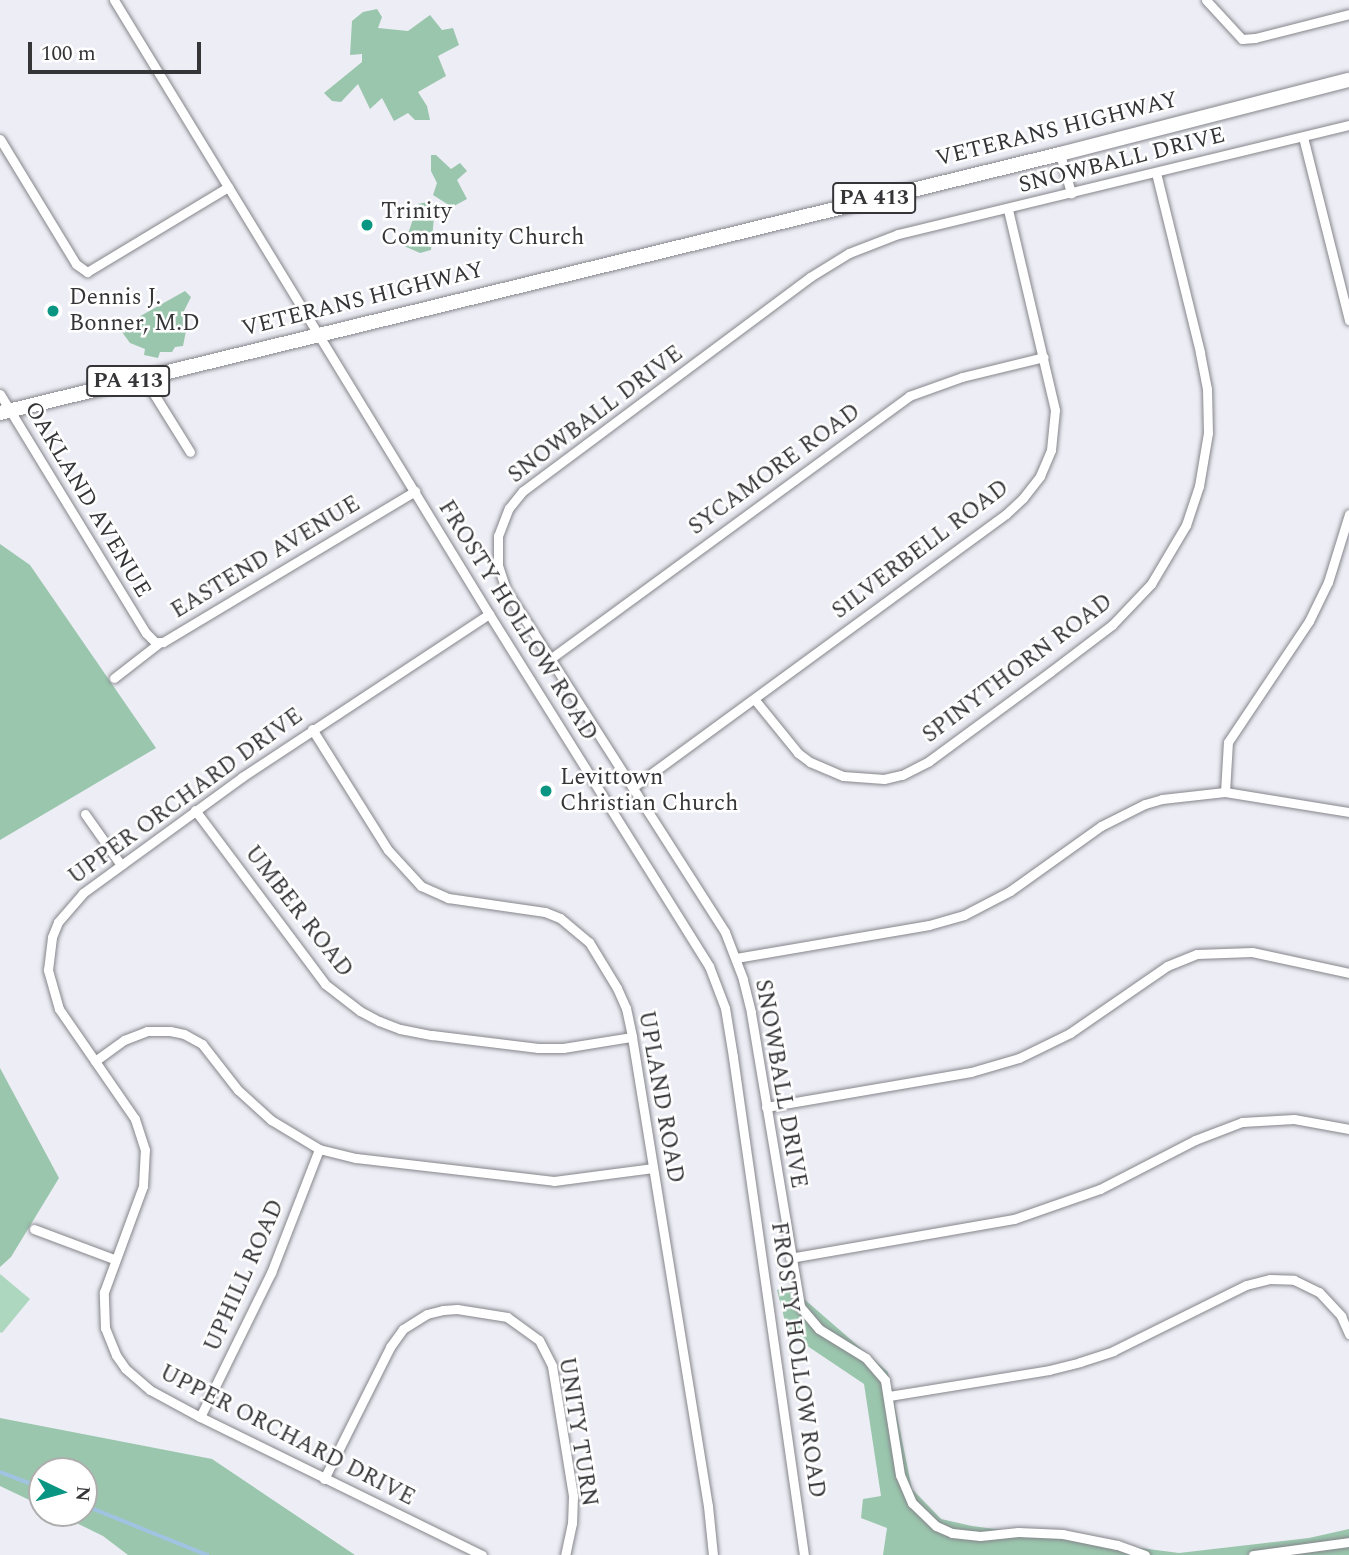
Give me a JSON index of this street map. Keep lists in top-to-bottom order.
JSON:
{
  "streets": {
    "main road": ["VETERANS HIGHWAY", "PA 413"],
    "street": [
      "SNOWBALL DRIVE",
      "SYCAMORE ROAD",
      "OAKLAND AVENUE",
      "SILVERBELL ROAD",
      "EASTEND AVENUE",
      "FROSTY HOLLOW ROAD",
      "SPINYTHORN ROAD",
      "UPPER ORCHARD DRIVE",
      "UMBER ROAD",
      "UPLAND ROAD",
      "UPHILL ROAD",
      "UNITY TURN"
    ]
  },
  "crossings": [
    ["VETERANS HIGHWAY", "OAKLAND AVENUE"],
    ["VETERANS HIGHWAY", "FROSTY HOLLOW ROAD"],
    ["SNOWBALL DRIVE", "SYCAMORE ROAD"],
    ["SNOWBALL DRIVE", "SILVERBELL ROAD"],
    ["SNOWBALL DRIVE", "SPINYTHORN ROAD"],
    ["SYCAMORE ROAD", "SILVERBELL ROAD"],
    ["OAKLAND AVENUE", "EASTEND AVENUE"],
    ["SILVERBELL ROAD", "SPINYTHORN ROAD"],
    ["EASTEND AVENUE", "FROSTY HOLLOW ROAD"],
    ["FROSTY HOLLOW ROAD", "UPPER ORCHARD DRIVE"],
    ["UPPER ORCHARD DRIVE", "UMBER ROAD"],
    ["UPPER ORCHARD DRIVE", "UPLAND ROAD"],
    ["UPPER ORCHARD DRIVE", "UPHILL ROAD"],
    ["UPPER ORCHARD DRIVE", "UNITY TURN"],
    ["UMBER ROAD", "UPLAND ROAD"]
  ],
  "places": ["Trinity Community Church", "Dennis J. Bonner, M.D", "Levittown Christian Church"],
  "scale_bar": "100 m",
  "north": "right"
}
